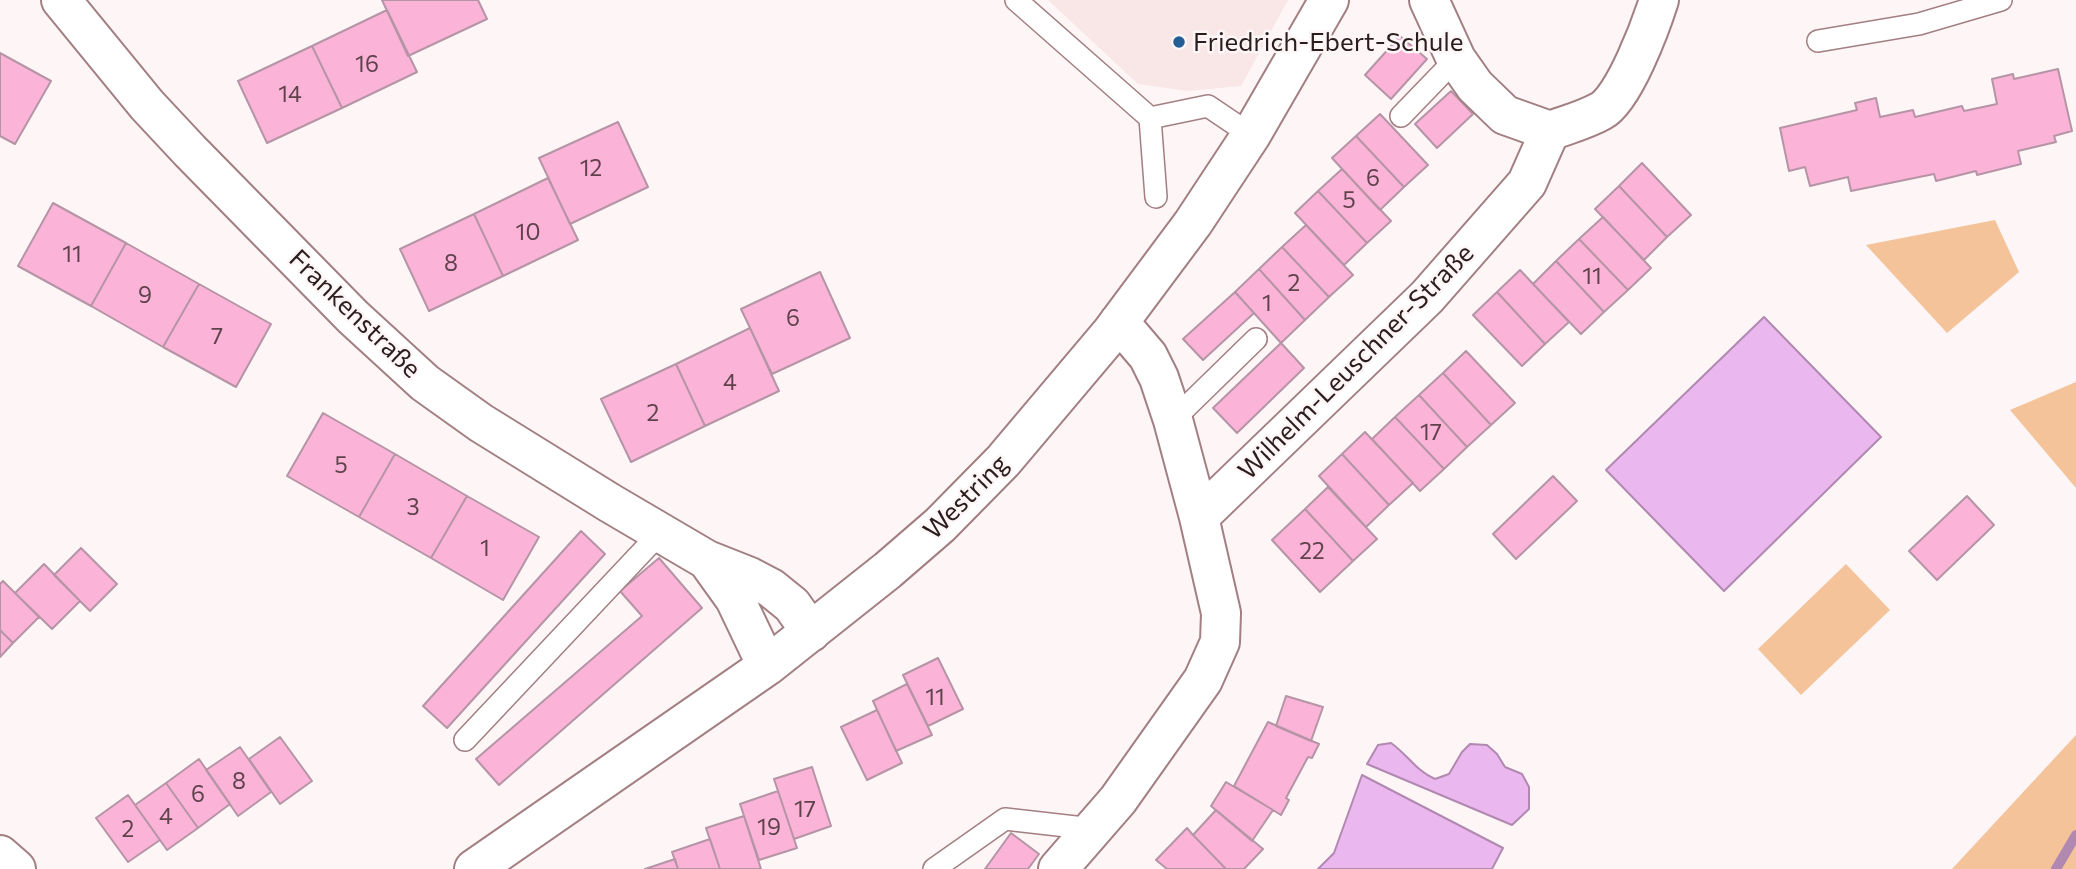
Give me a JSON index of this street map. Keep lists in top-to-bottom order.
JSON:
{
  "streets": {
    "street": ["Frankenstraße", "Wilhelm-Leuschner-Straße", "Westring"]
  },
  "crossings": [
    ["Frankenstraße", "Westring"]
  ],
  "places": ["Friedrich-Ebert-Schule"],
  "house_numbers": [
    "16",
    "14",
    "12",
    "6",
    "5",
    "10",
    "11",
    "8",
    "11",
    "2",
    "9",
    "1",
    "6",
    "7",
    "4",
    "2",
    "17",
    "5",
    "3",
    "1",
    "22",
    "11",
    "8",
    "6",
    "17",
    "4",
    "19",
    "2"
  ]
}
